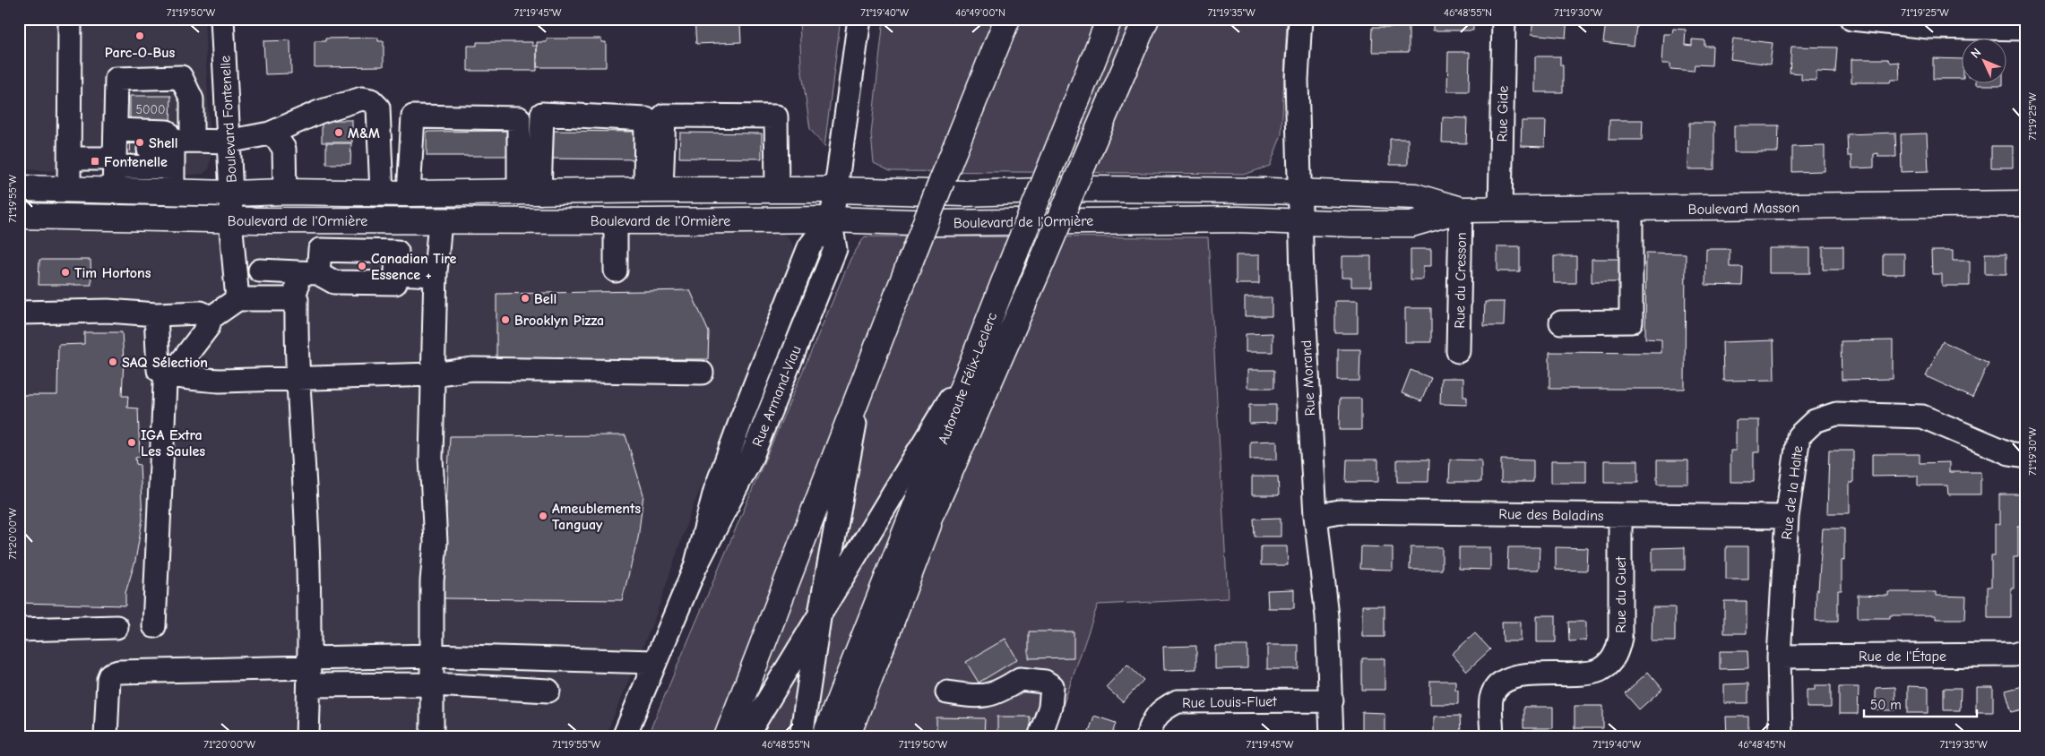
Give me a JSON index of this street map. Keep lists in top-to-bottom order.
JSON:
{
  "streets": {
    "main road": ["Boulevard Masson", "Boulevard de l'Ormière", "Autoroute Félix-Leclerc"],
    "street": [
      "Rue Gide",
      "Boulevard Fontenelle",
      "Rue du Cresson",
      "Rue Morand",
      "Rue Armand-Viau",
      "Rue de la Halte",
      "Rue des Baladins",
      "Rue du Guet",
      "Rue de l'Étape",
      "Rue Louis-Fluet"
    ]
  },
  "crossings": [
    ["Rue Gide", "Boulevard Masson"],
    ["Boulevard Fontenelle", "Boulevard de l'Ormière"],
    ["Boulevard Masson", "Boulevard de l'Ormière"],
    ["Boulevard Masson", "Rue du Cresson"],
    ["Boulevard Masson", "Rue Morand"],
    ["Boulevard de l'Ormière", "Rue Morand"],
    ["Boulevard de l'Ormière", "Rue Armand-Viau"],
    ["Rue Morand", "Rue des Baladins"],
    ["Rue Morand", "Rue Louis-Fluet"],
    ["Rue de la Halte", "Rue des Baladins"],
    ["Rue de la Halte", "Rue de l'Étape"],
    ["Rue des Baladins", "Rue du Guet"]
  ],
  "places": {
    "other": [
      "Parc-O-Bus",
      "M&M",
      "Shell",
      "Canadian Tire Essence +",
      "Tim Hortons",
      "Bell",
      "Brooklyn Pizza",
      "SAQ Sélection",
      "IGA Extra Les Saules",
      "Ameublements Tanguay"
    ],
    "transit": ["Fontenelle"]
  },
  "house_numbers": ["5000"],
  "scale_bar": "50 m",
  "north": "top left",
  "coordinates": [
    "71°19'50\"W",
    "71°19'45\"W",
    "71°19'40\"W",
    "46°49'00\"N",
    "71°19'35\"W",
    "46°48'55\"N",
    "71°19'30\"W",
    "71°19'25\"W",
    "71°19'55\"W",
    "71°20'00\"W",
    "46°48'45\"N"
  ]
}
